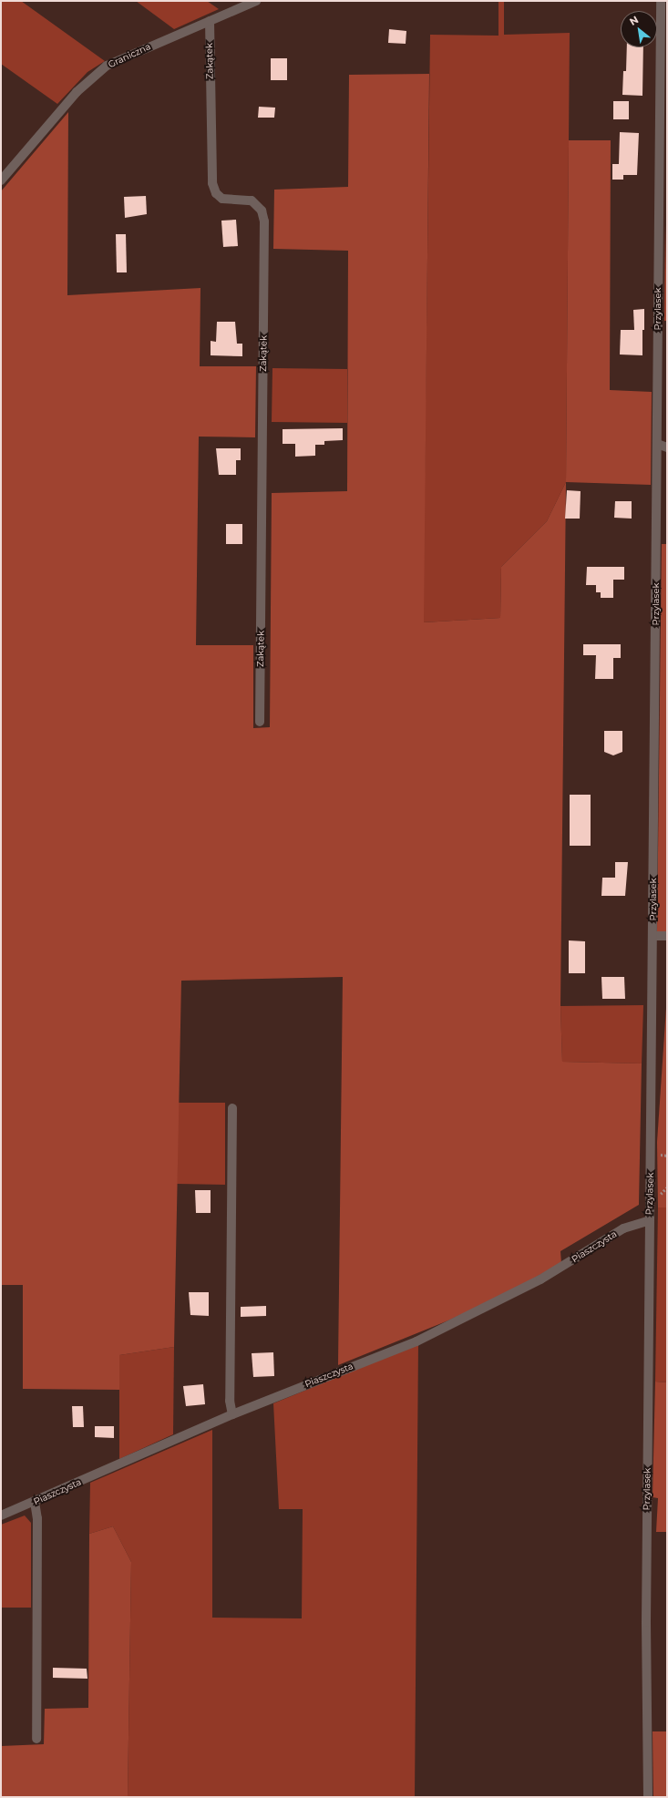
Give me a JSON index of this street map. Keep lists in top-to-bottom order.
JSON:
{
  "streets": {
    "street": [
      "Graniczna",
      "Zakątek",
      "Przylasek",
      "Piaszczysta"
    ]
  },
  "crossings": [
    ["Graniczna", "Zakątek"],
    ["Przylasek", "Piaszczysta"]
  ],
  "north": "top left"
}
